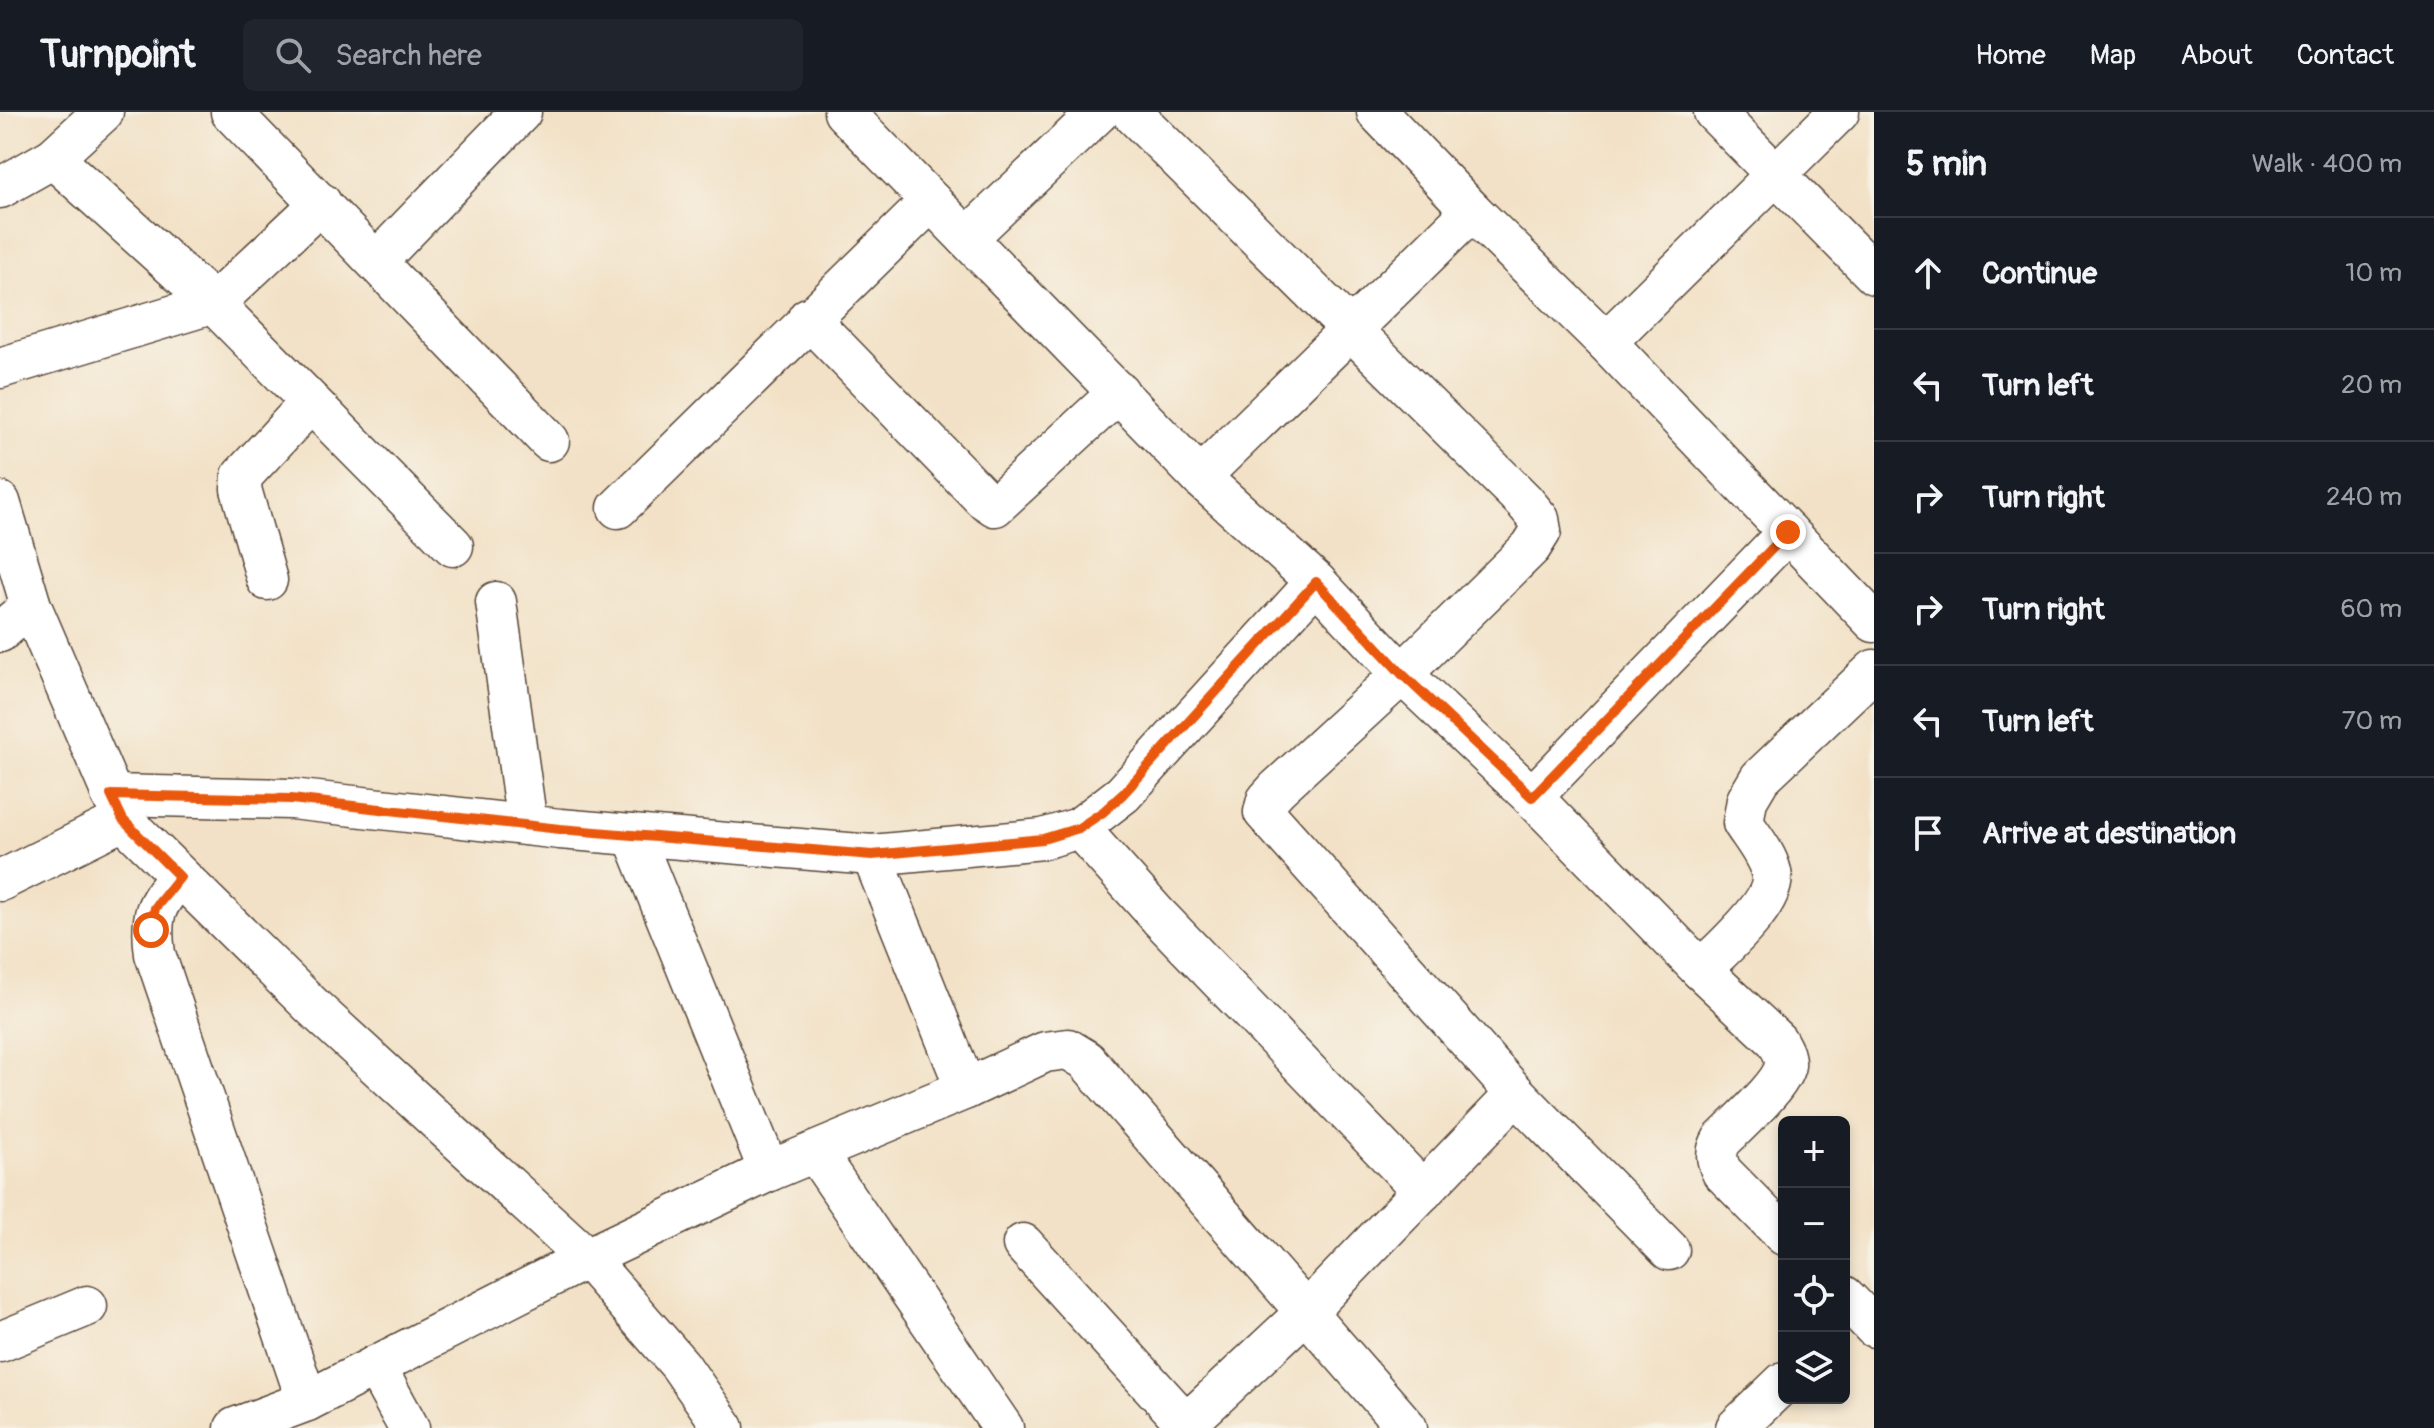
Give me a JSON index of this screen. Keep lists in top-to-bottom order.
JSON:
{
  "page": {
    "header": "Turnpoint",
    "search": "Search here",
    "nav": [
      "Home",
      "Map",
      "About",
      "Contact"
    ],
    "heading": ["5 min", "Walk · 400 m"],
    "list": [
      ["Continue", "10 m"],
      ["Turn left", "20 m"],
      ["Turn right", "240 m"],
      ["Turn right", "60 m"],
      ["Turn left", "70 m"],
      "Arrive at destination"
    ],
    "map_buttons": ["+", "−"]
  }
}
